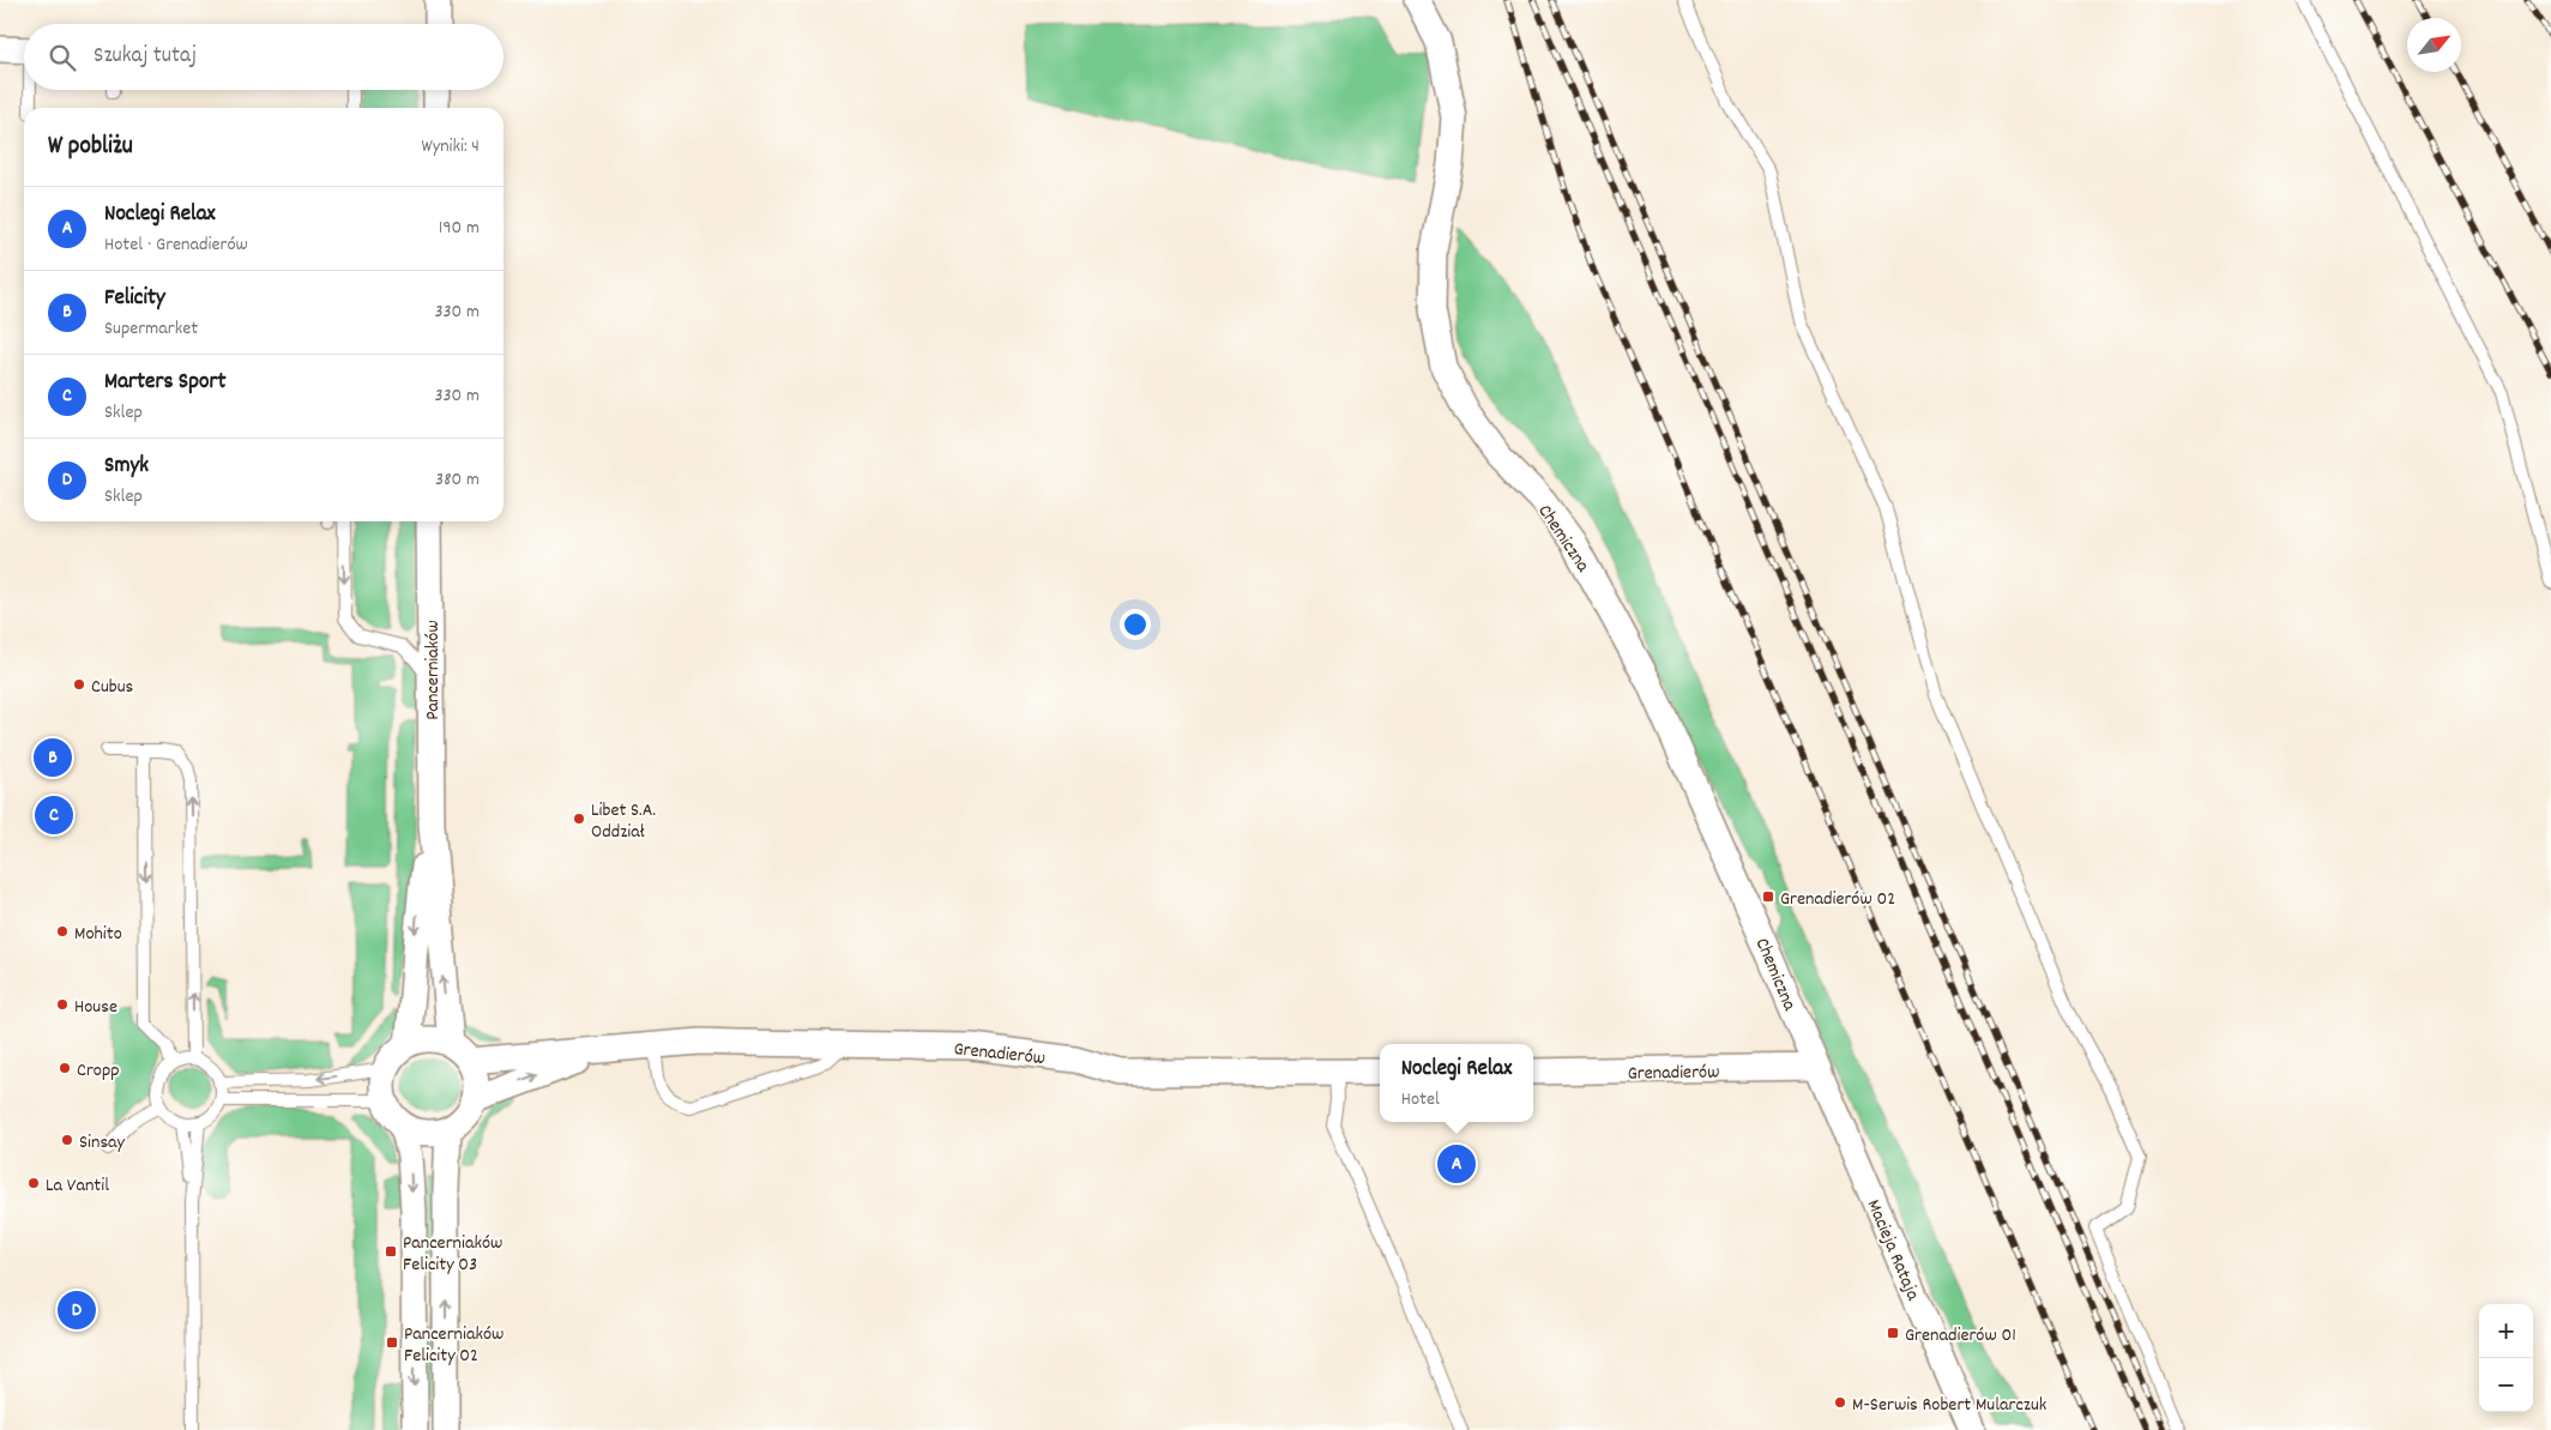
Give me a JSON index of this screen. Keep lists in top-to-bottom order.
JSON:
{
  "streets": {
    "street": [
      "Chemiczna",
      "Pancerniaków",
      "Grenadierów",
      "Macieja Rataja"
    ]
  },
  "crossings": [
    ["Chemiczna", "Grenadierów"],
    ["Chemiczna", "Macieja Rataja"],
    ["Grenadierów", "Macieja Rataja"]
  ],
  "places": {
    "other": [
      "Cubus",
      "Libet S.A. Oddział",
      "Mohito",
      "House",
      "Cropp",
      "Sinsay",
      "La Vantil",
      "M-Serwis Robert Mularczuk"
    ],
    "transit": [
      "Grenadierów 02",
      "Pancerniaków Felicity 03",
      "Grenadierów 01",
      "Pancerniaków Felicity 02"
    ]
  },
  "north": "top right",
  "page": {
    "search": "Szukaj tutaj",
    "heading": ["W pobliżu", "Wyniki: 4"],
    "list": [
      {
        "mark": "A",
        "name": "Noclegi Relax",
        "note": "Hotel · Grenadierów",
        "value": "190 m"
      },
      {
        "mark": "B",
        "name": "Felicity",
        "note": "Supermarket",
        "value": "330 m"
      },
      {
        "mark": "C",
        "name": "Marters Sport",
        "note": "Sklep",
        "value": "330 m"
      },
      {
        "mark": "D",
        "name": "Smyk",
        "note": "Sklep",
        "value": "380 m"
      }
    ],
    "pins": [
      "B",
      "C",
      "A",
      "D"
    ],
    "popup": ["Noclegi Relax", "Hotel"],
    "map_buttons": ["+", "−"]
  }
}
